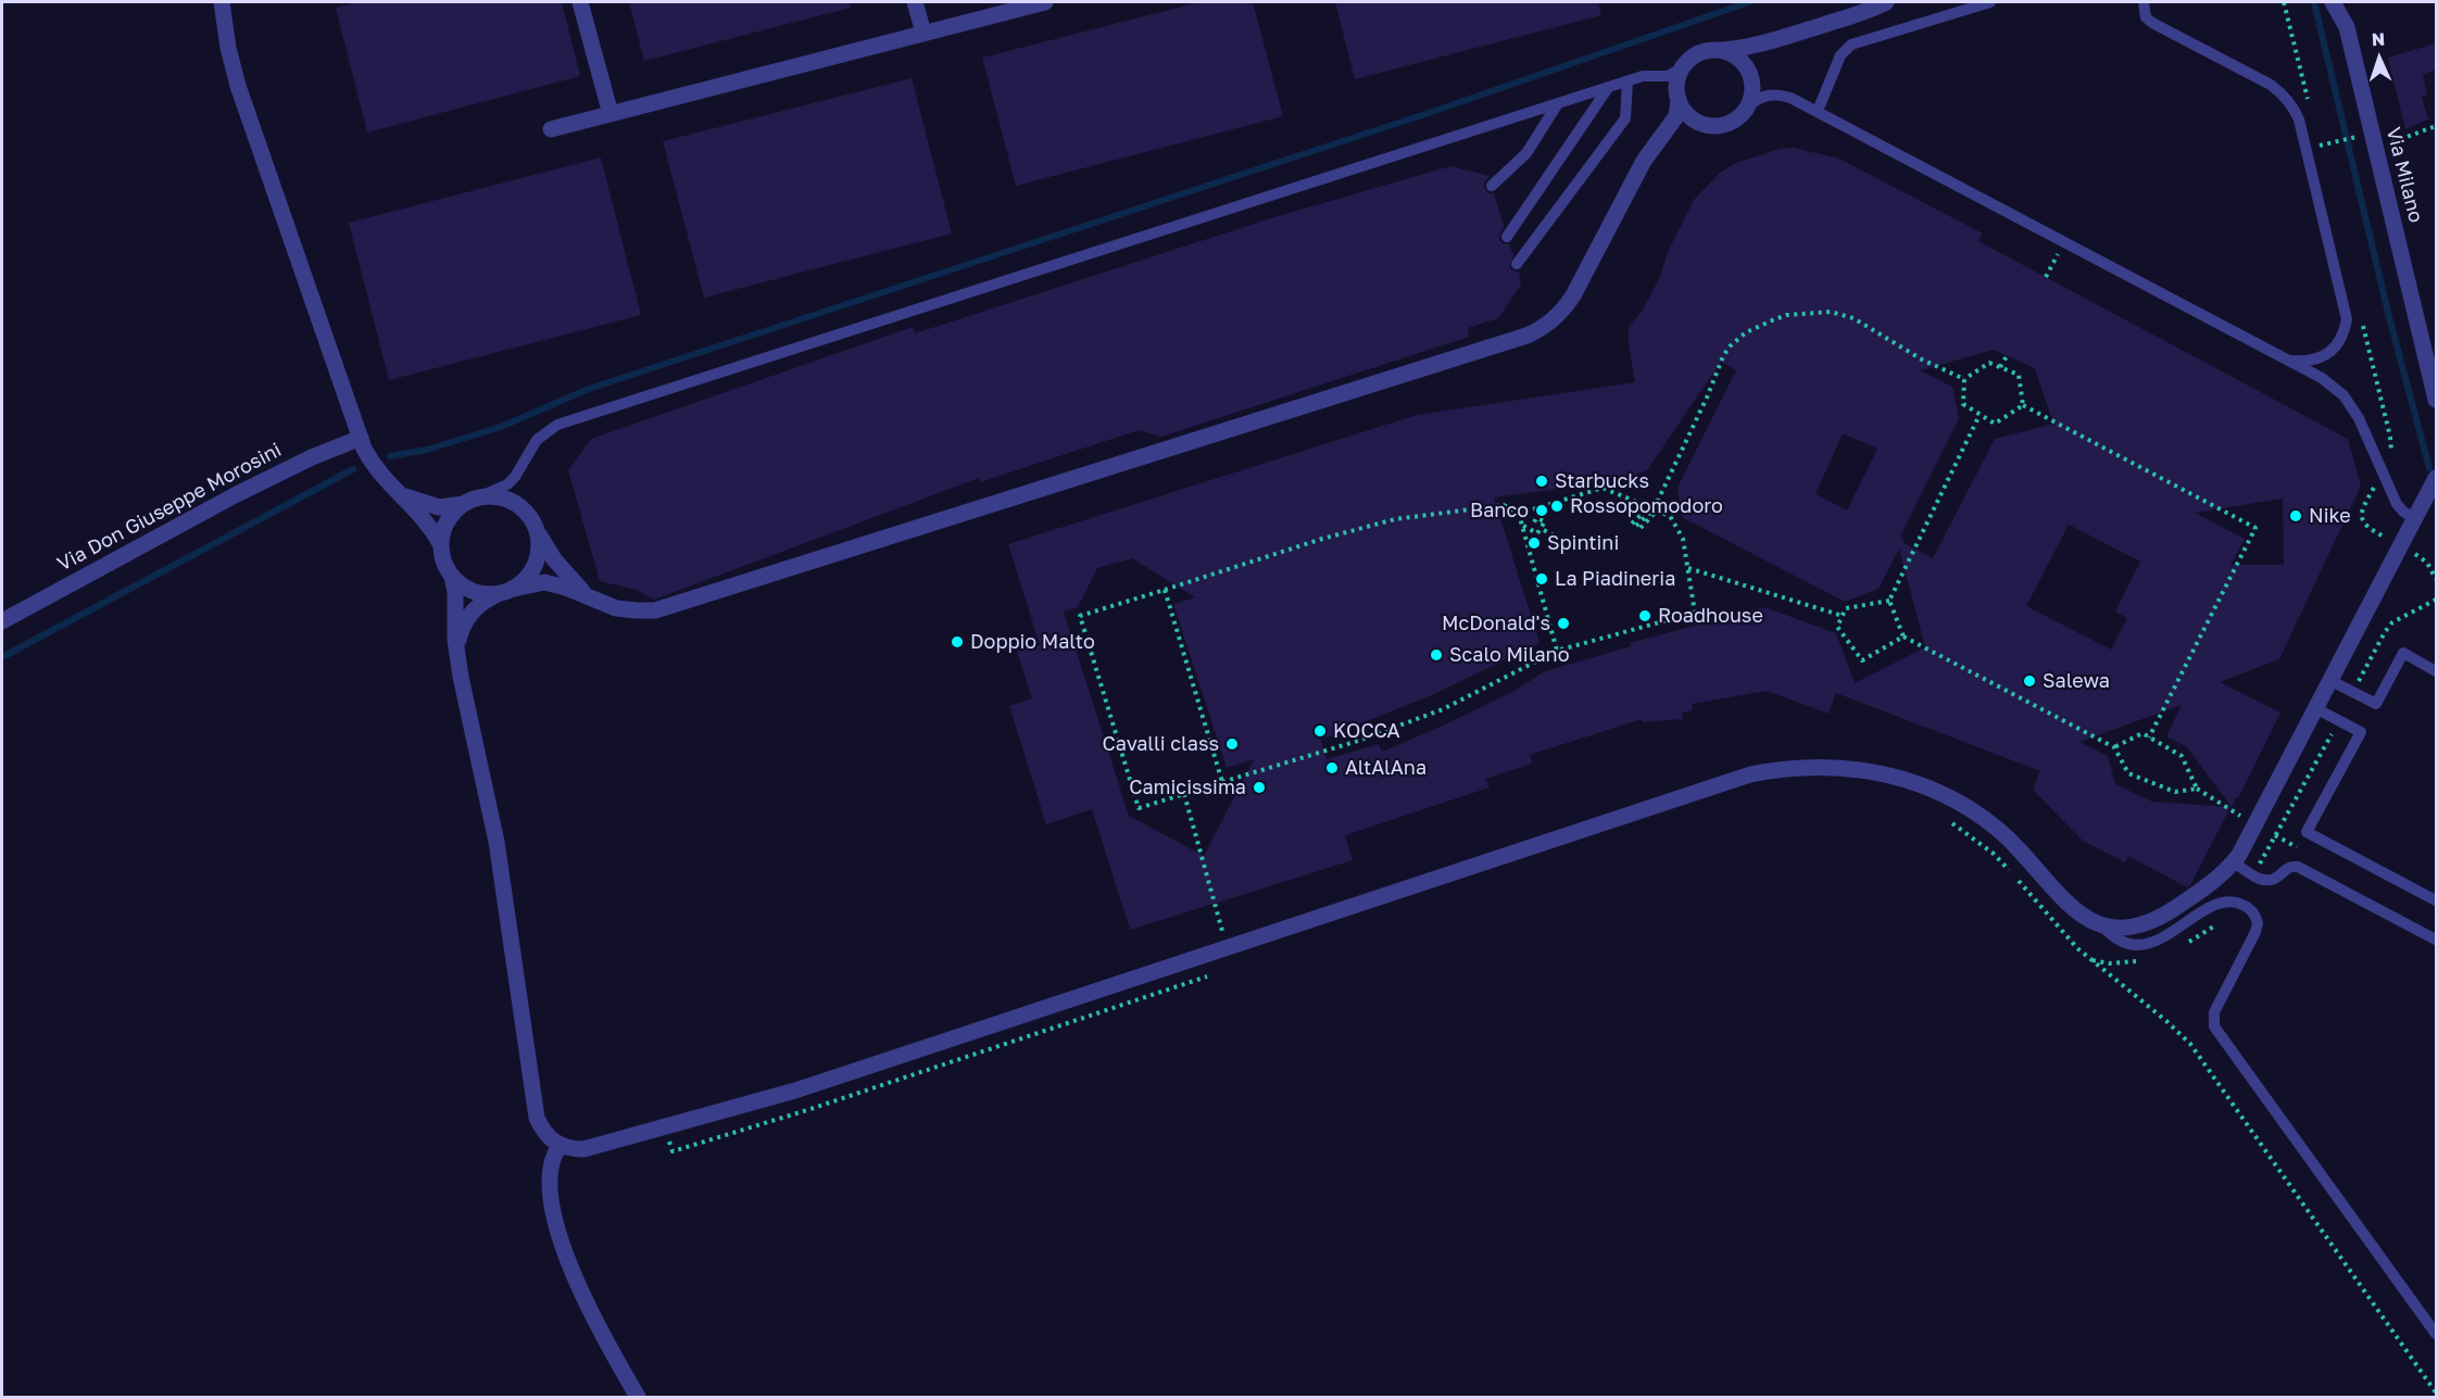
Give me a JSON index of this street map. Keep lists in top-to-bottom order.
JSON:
{
  "streets": {
    "street": ["Via Milano", "Via Don Giuseppe Morosini"]
  },
  "places": [
    "Starbucks",
    "Rossopomodoro",
    "Banco",
    "Nike",
    "Spintini",
    "La Piadineria",
    "Roadhouse",
    "McDonald's",
    "Doppio Malto",
    "Scalo Milano",
    "Salewa",
    "KOCCA",
    "Cavalli class",
    "AltAlAna",
    "Camicissima"
  ],
  "north": "top"
}
